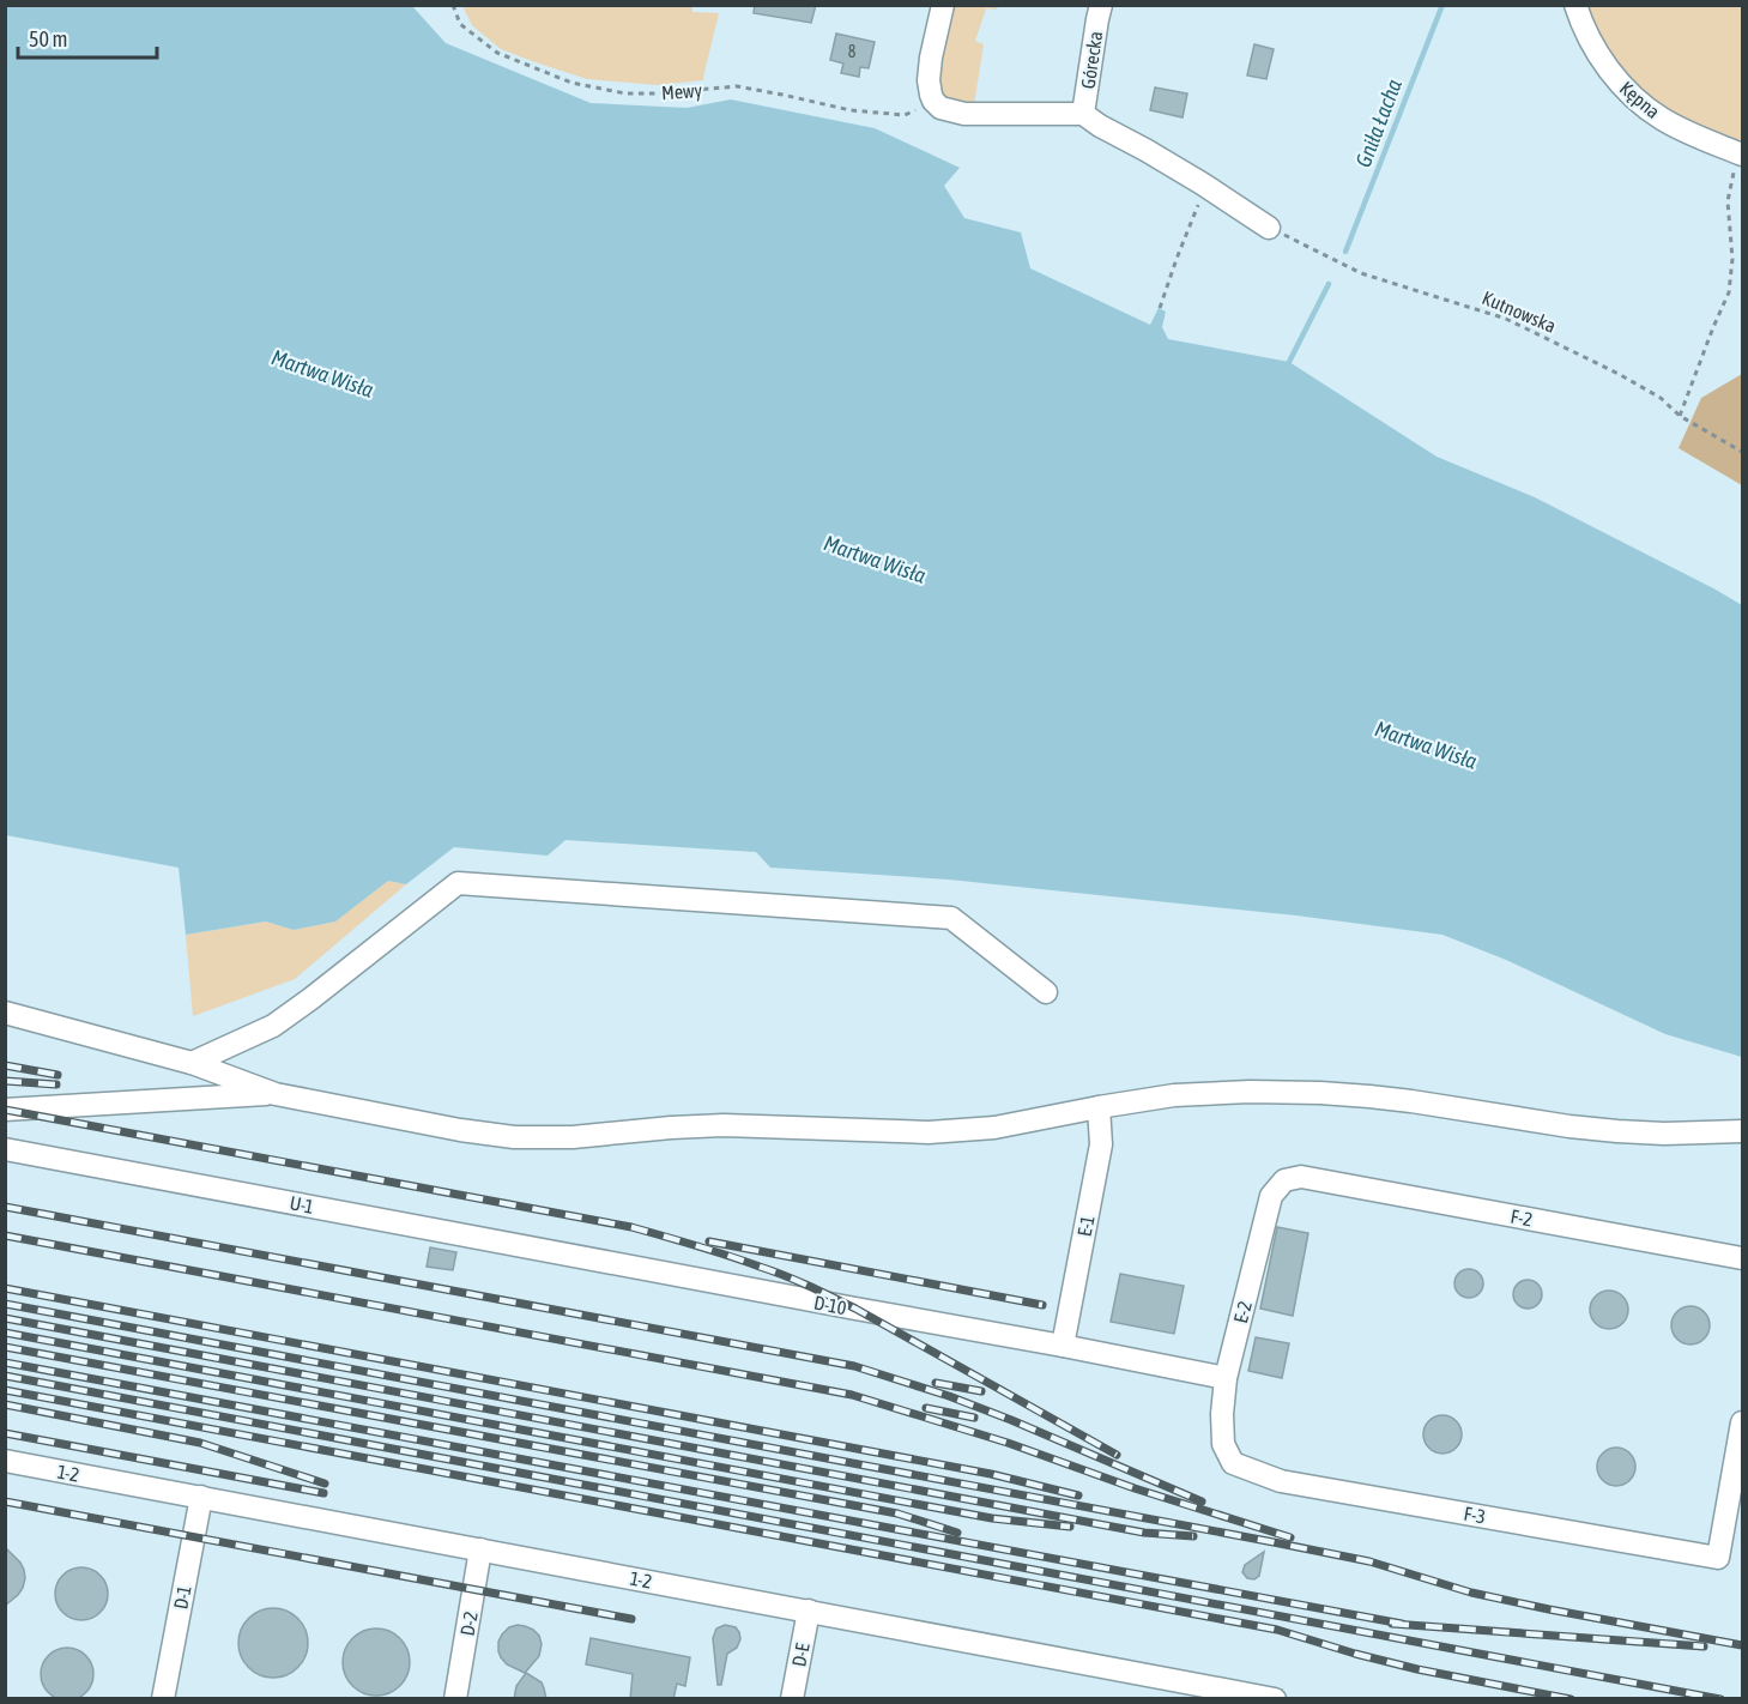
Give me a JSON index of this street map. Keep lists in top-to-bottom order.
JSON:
{
  "streets": {
    "street": [
      "Górecka",
      "Kępna",
      "U-1",
      "F-2",
      "E-1",
      "D-10",
      "E-2",
      "1-2",
      "F-3",
      "D-1",
      "D-2",
      "D-E"
    ],
    "path": ["Mewy", "Kutnowska"]
  },
  "crossings": [
    ["U-1", "D-10"],
    ["F-2", "E-2"],
    ["E-1", "D-10"],
    ["D-10", "E-2"],
    ["E-2", "F-3"],
    ["1-2", "D-1"],
    ["1-2", "D-2"],
    ["1-2", "D-E"]
  ],
  "water": ["Gniła Łacha", "Martwa Wisła"],
  "house_numbers": ["8"],
  "scale_bar": "50 m"
}
